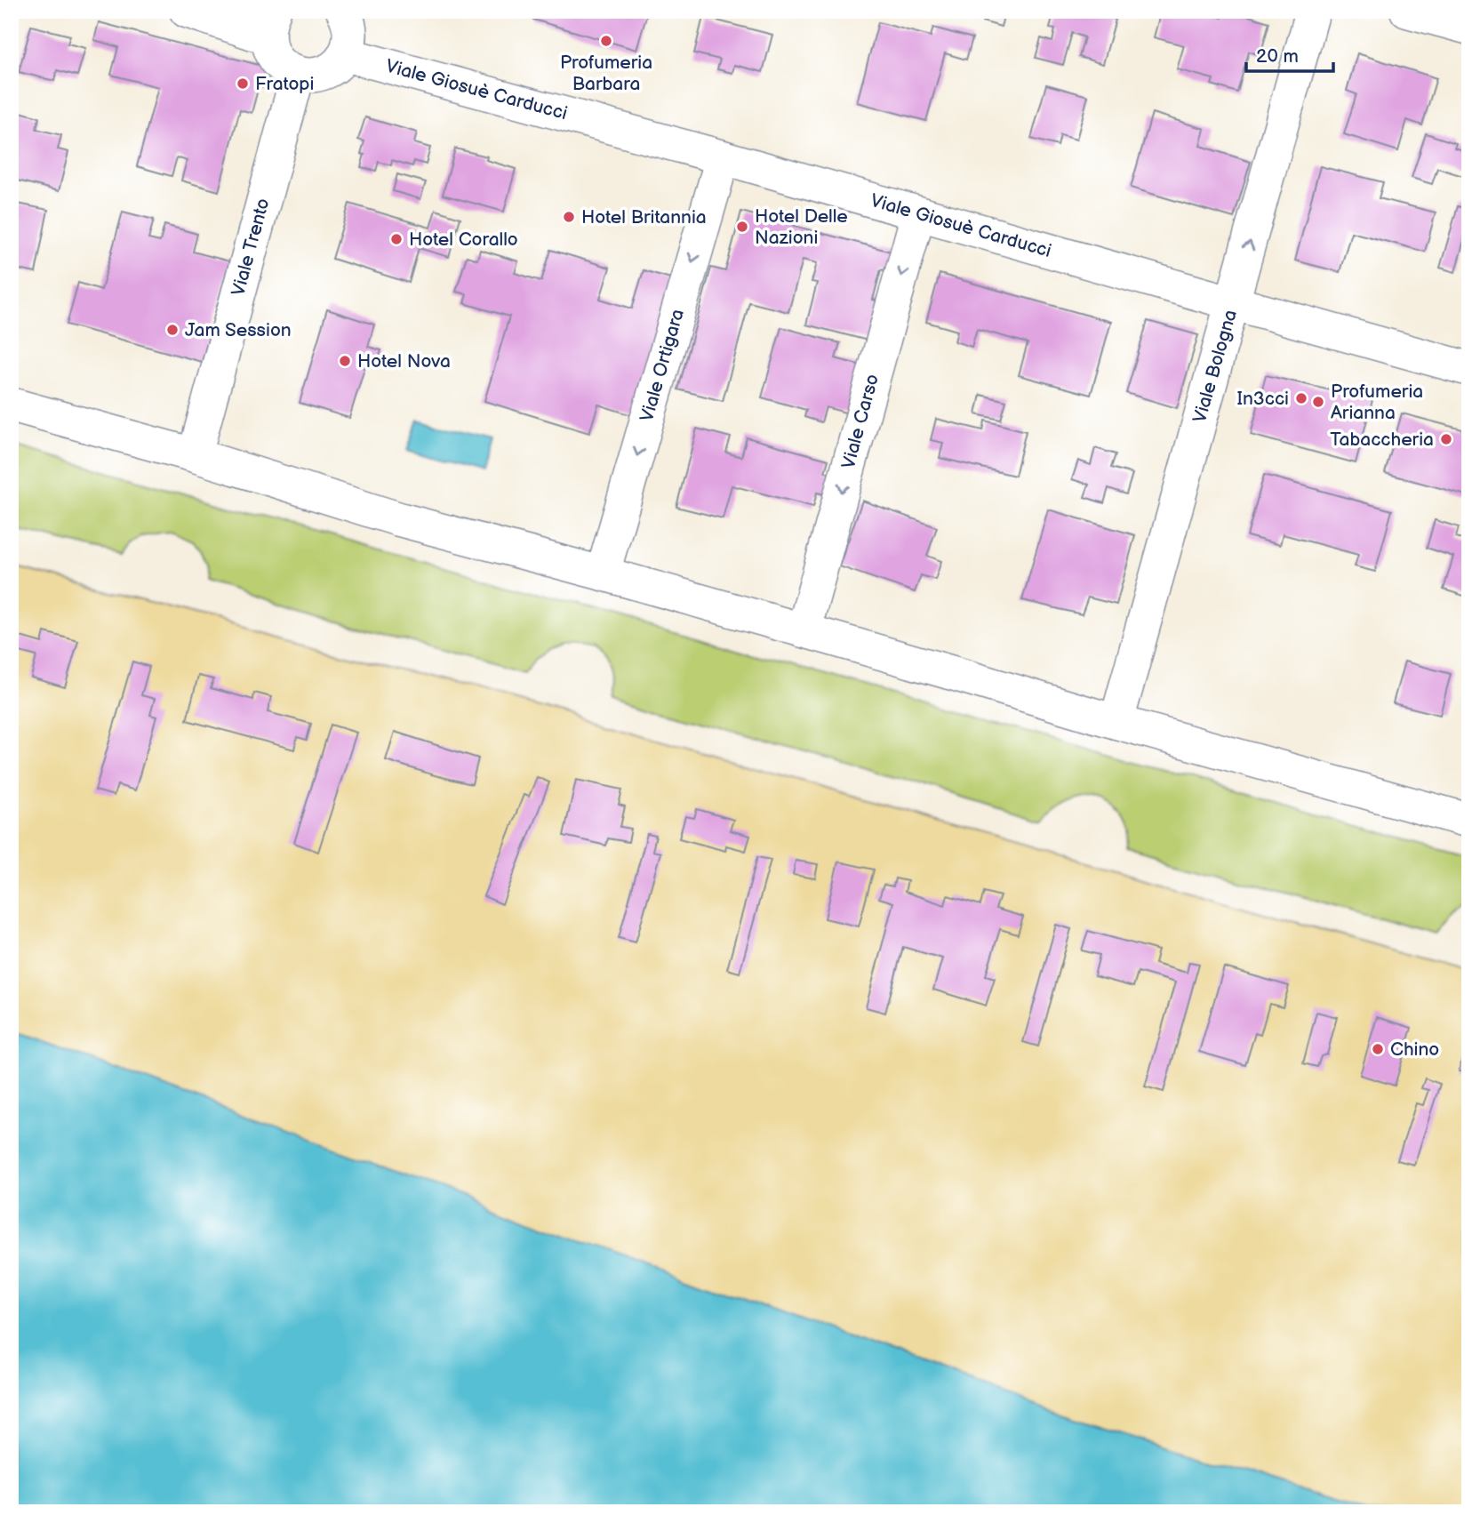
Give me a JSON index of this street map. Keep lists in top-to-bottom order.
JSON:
{
  "streets": {
    "street": [
      "Viale Giosuè Carducci",
      "Viale Trento",
      "Viale Ortigara",
      "Viale Bologna",
      "Viale Carso"
    ]
  },
  "crossings": [
    ["Viale Giosuè Carducci", "Viale Ortigara"],
    ["Viale Giosuè Carducci", "Viale Bologna"],
    ["Viale Giosuè Carducci", "Viale Carso"]
  ],
  "one_way": ["Viale Ortigara", "Viale Bologna", "Viale Carso"],
  "places": [
    "Profumeria Barbara",
    "Fratopi",
    "Hotel Britannia",
    "Hotel Delle Nazioni",
    "Hotel Corallo",
    "Jam Session",
    "Hotel Nova",
    "In3cci",
    "Profumeria Arianna",
    "Tabaccheria",
    "Chino"
  ],
  "scale_bar": "20 m"
}
